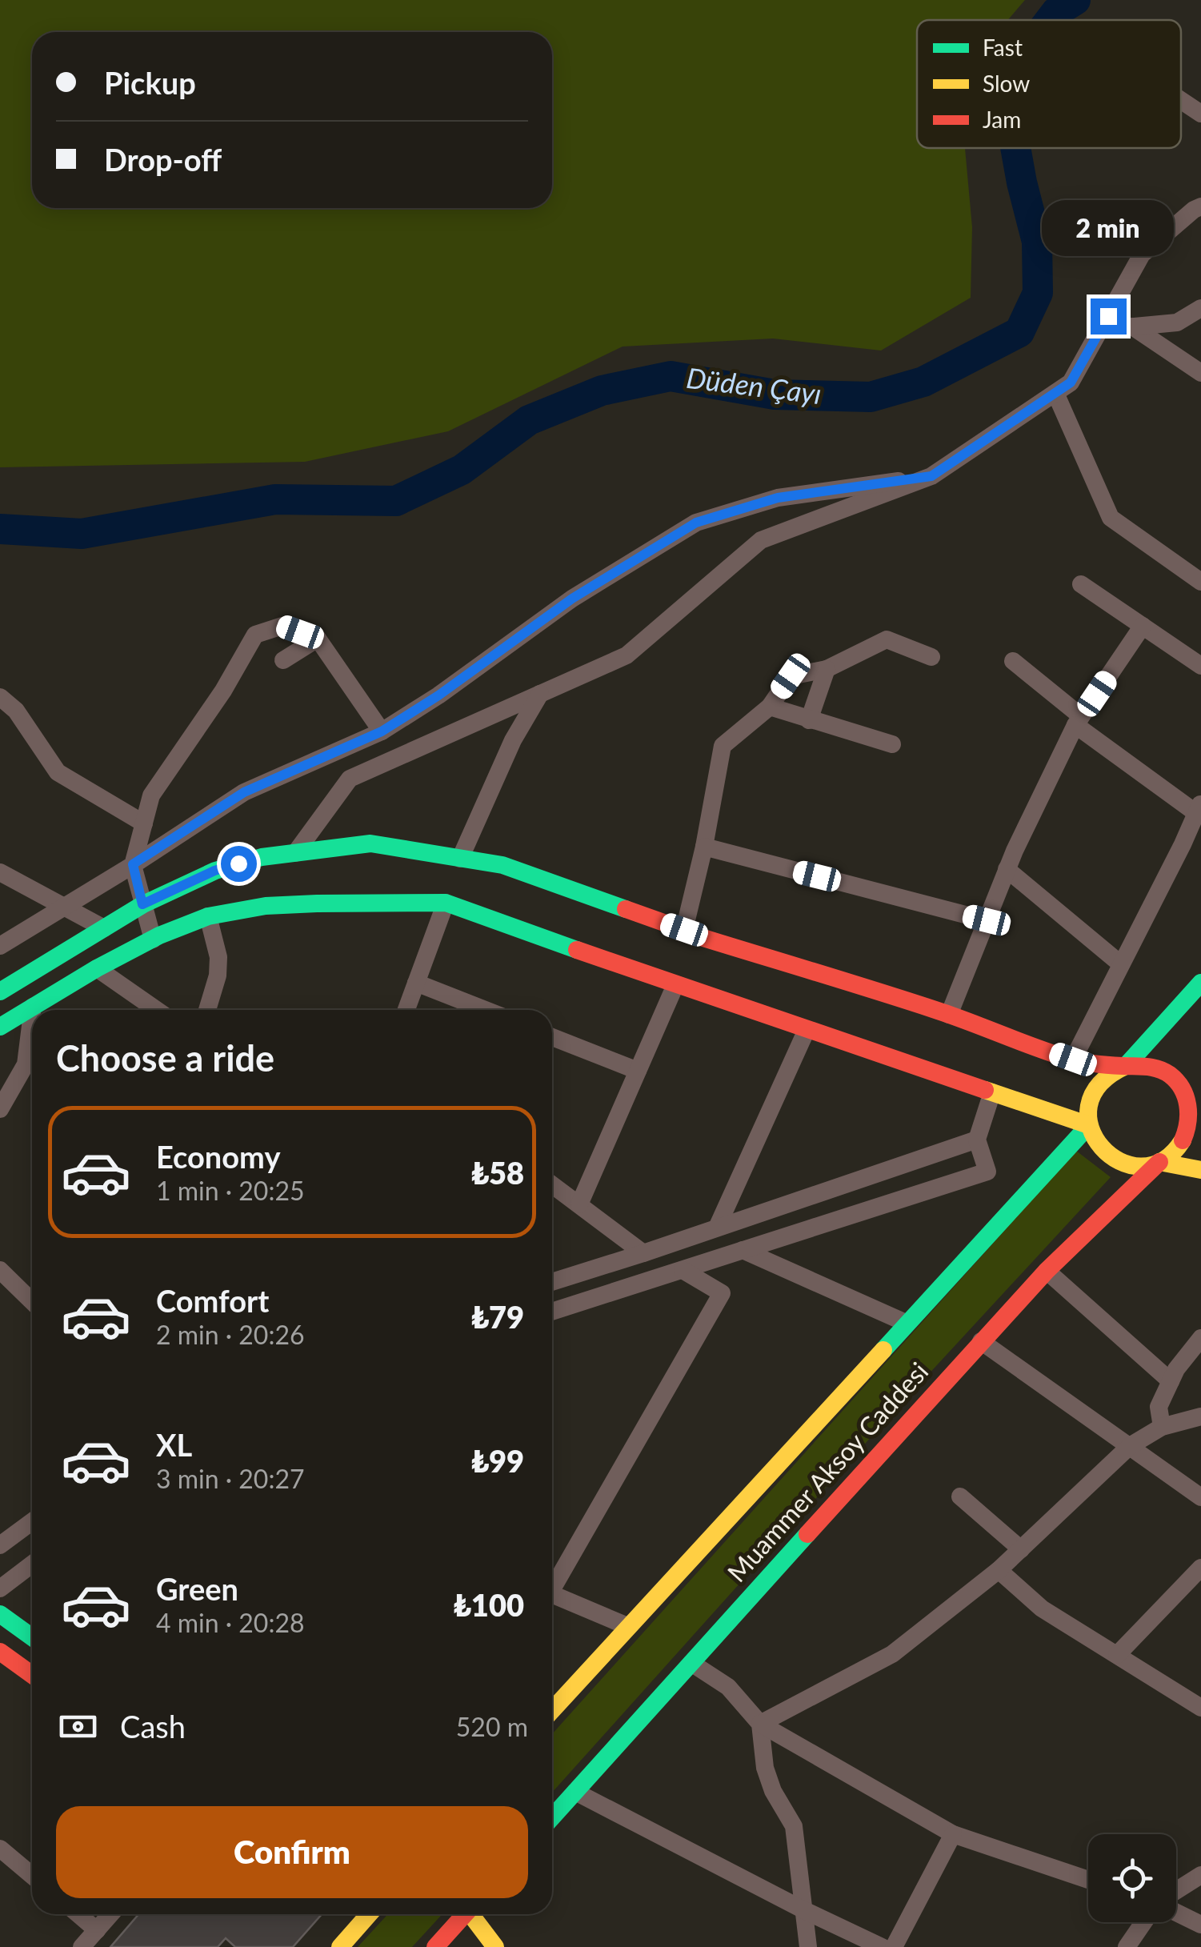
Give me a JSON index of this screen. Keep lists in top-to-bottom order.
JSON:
{
  "streets": {
    "main road": ["Muammer Aksoy Caddesi"]
  },
  "water": ["Düden Çayı"],
  "legend": ["Fast", "Slow", "Jam"],
  "page": {
    "banner": ["Pickup", "Drop-off"],
    "bubble": "2 min",
    "heading": "Choose a ride",
    "list": [
      {
        "name": "Economy",
        "note": "1 min · 20:25",
        "value": "₺58"
      },
      {
        "name": "Comfort",
        "note": "2 min · 20:26",
        "value": "₺79"
      },
      {
        "name": "XL",
        "note": "3 min · 20:27",
        "value": "₺99"
      },
      {
        "name": "Green",
        "note": "4 min · 20:28",
        "value": "₺100"
      }
    ],
    "pay": ["Cash", "520 m"],
    "buttons": "Confirm"
  }
}
